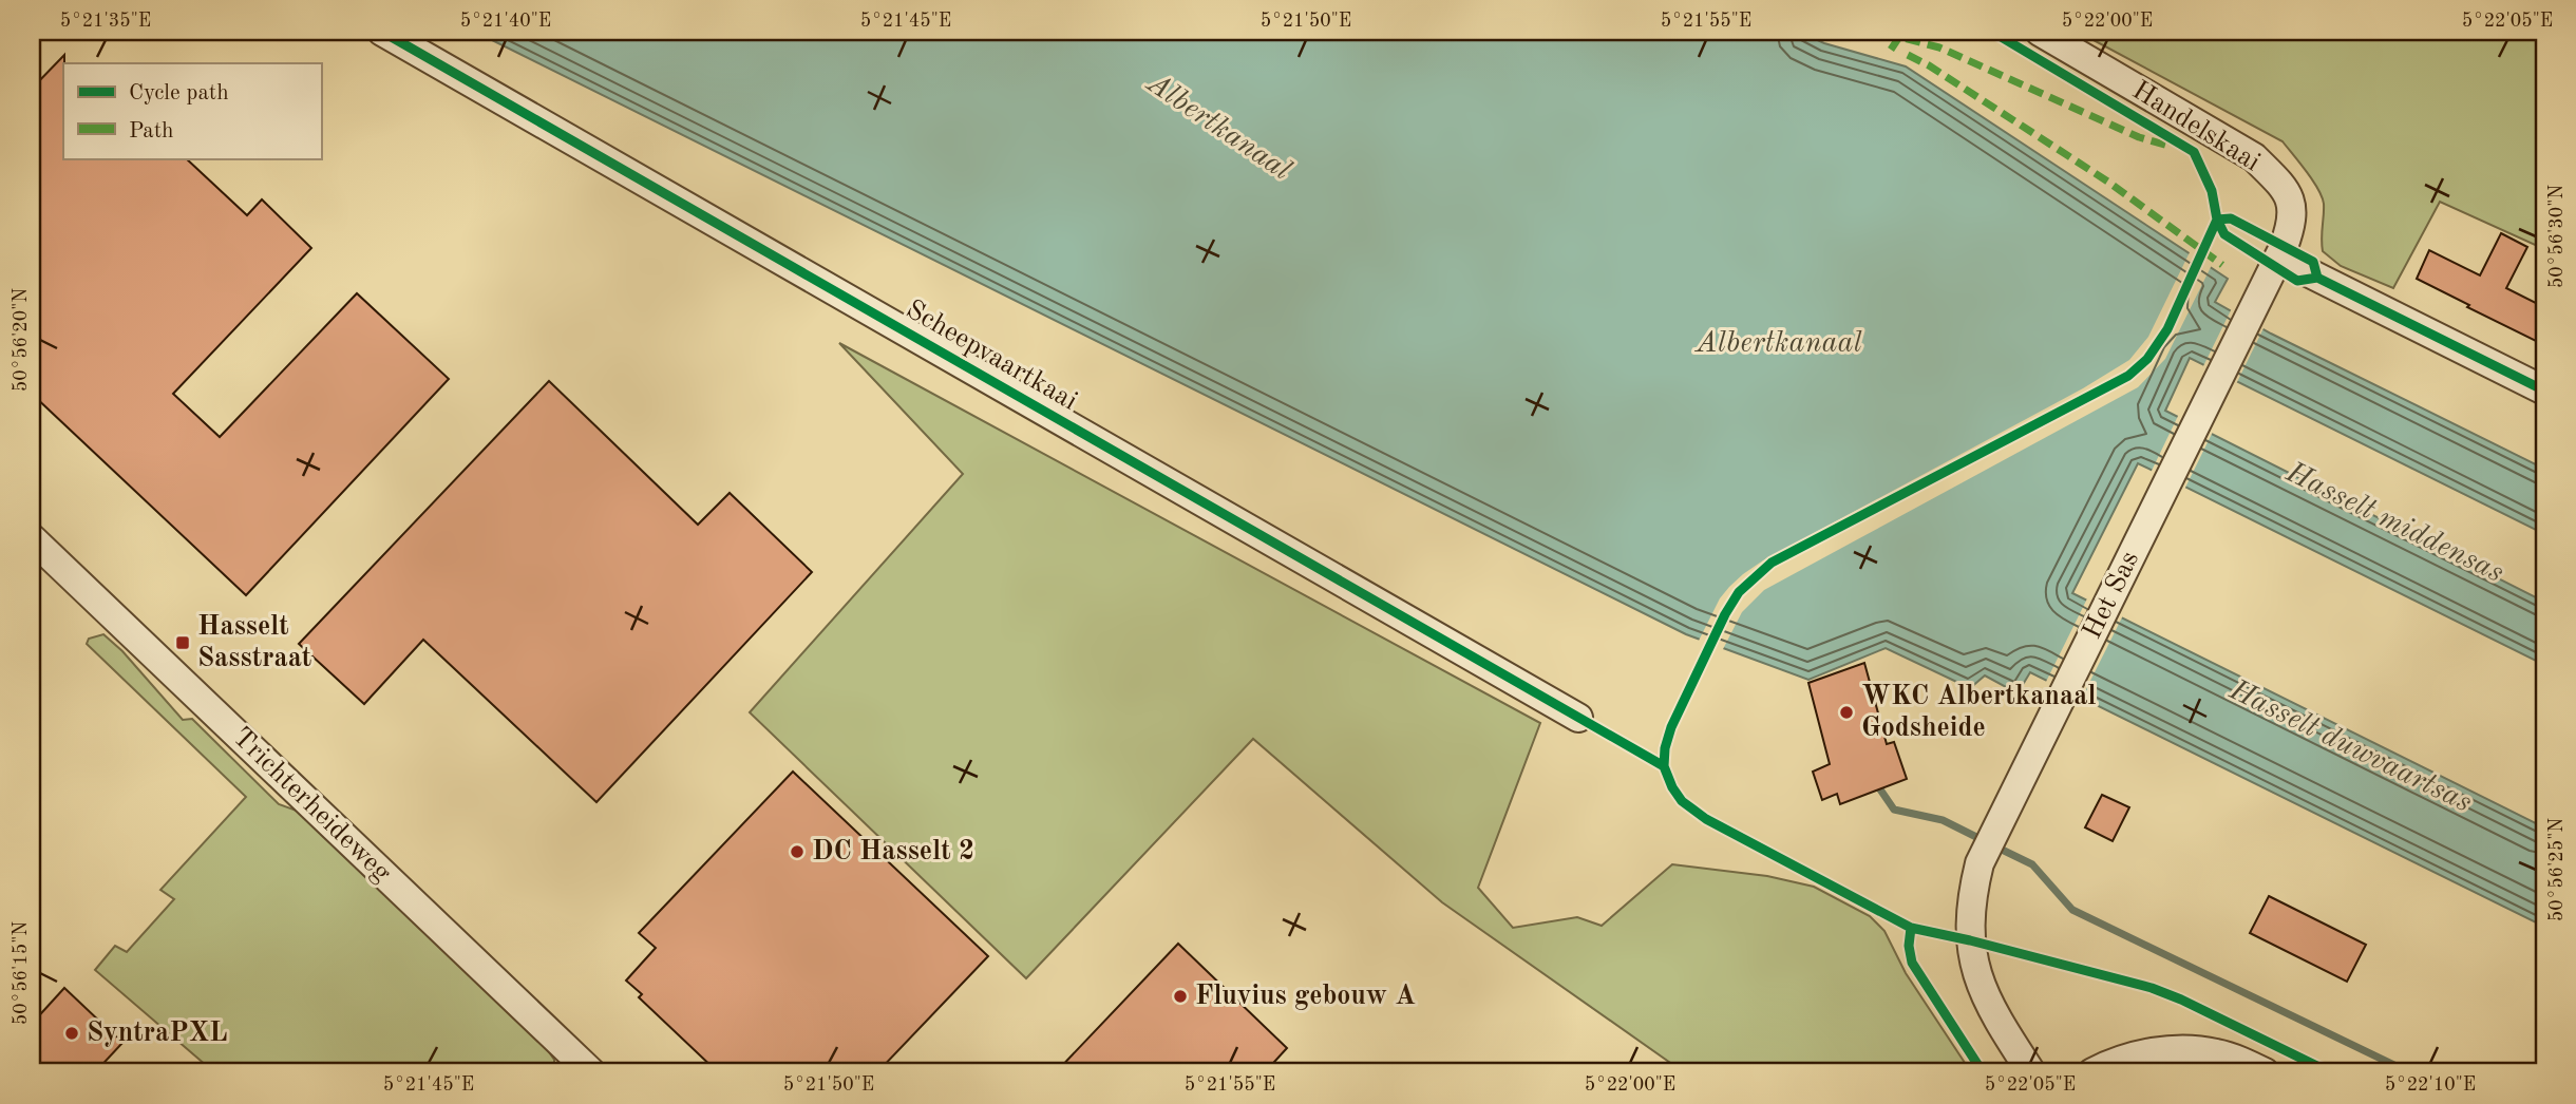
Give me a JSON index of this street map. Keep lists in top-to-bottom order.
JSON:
{
  "streets": {
    "street": [
      "Handelskaai",
      "Scheepvaartkaai",
      "Het Sas",
      "Trichterheideweg"
    ]
  },
  "crossings": [
    ["Handelskaai", "Het Sas"]
  ],
  "water": ["Albertkanaal", "Hasselt middensas", "Hasselt duwvaartsas"],
  "places": {
    "transit": ["Hasselt Sasstraat"],
    "other": [
      "WKC Albertkanaal Godsheide",
      "DC Hasselt 2",
      "Fluvius gebouw A",
      "SyntraPXL"
    ]
  },
  "legend": ["Cycle path", "Path"],
  "coordinates": [
    "5°21'35\"E",
    "5°21'40\"E",
    "5°21'45\"E",
    "5°21'50\"E",
    "5°21'55\"E",
    "5°22'00\"E",
    "5°22'05\"E",
    "50°56'30\"N",
    "50°56'20\"N",
    "50°56'25\"N",
    "50°56'15\"N",
    "5°22'10\"E"
  ]
}
